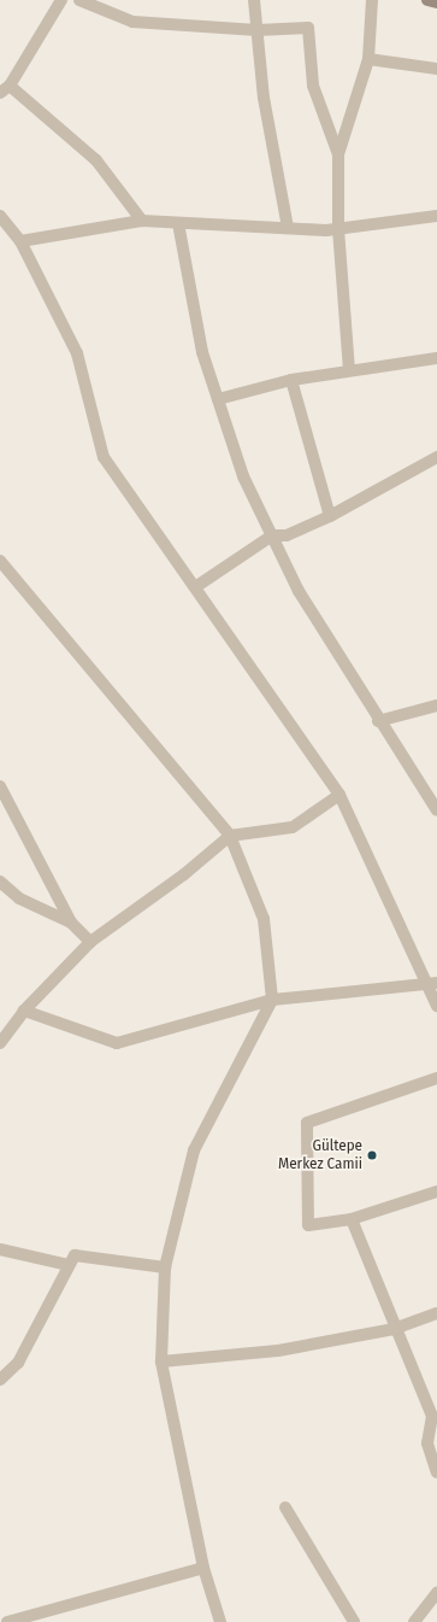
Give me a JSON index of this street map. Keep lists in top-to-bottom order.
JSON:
{
  "places": ["Gültepe Merkez Camii"]
}
